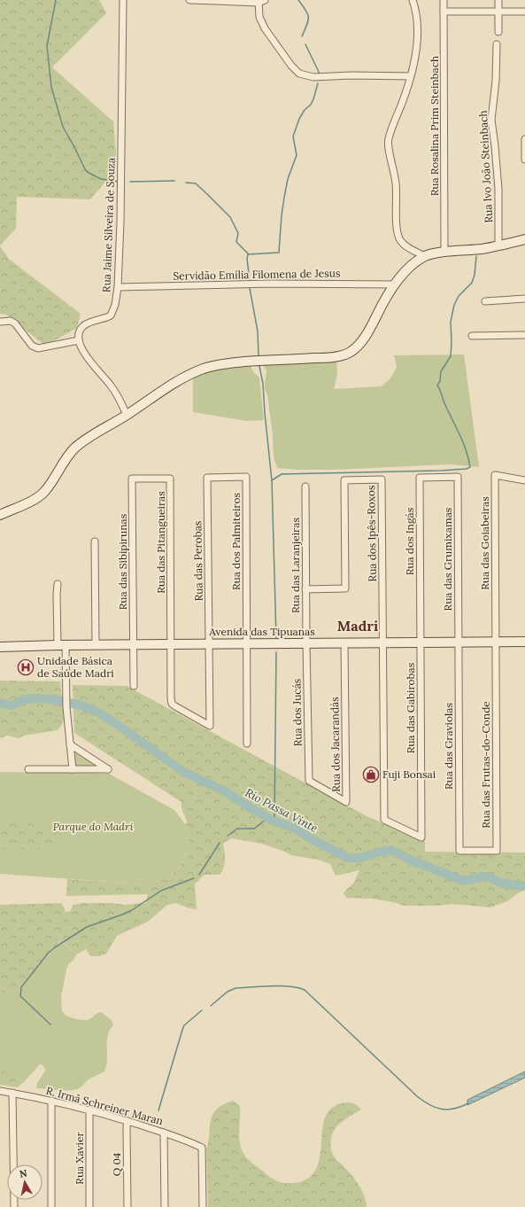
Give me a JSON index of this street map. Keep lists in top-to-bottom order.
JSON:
{
  "streets": {
    "main road": ["Avenida das Tipuanas"],
    "street": [
      "Rua Rosalina Prim Steinbach",
      "Rua Ivo João Steinbach",
      "Rua Jaime Silveira de Souza",
      "Servidão Emília Filomena de Jesus",
      "Rua dos Ipês-Roxos",
      "Rua dos Palmiteiros",
      "Rua dos Ingás",
      "Rua das Pitangueiras",
      "Rua das Goiabeiras",
      "Rua das Grumixamas",
      "Rua das Perobas",
      "Rua das Sibipirunas",
      "Rua das Laranjeiras",
      "Rua das Gabirobas",
      "Rua dos Jucás",
      "Rua dos Jacarandás",
      "Rua das Graviolas",
      "Rua das Frutas-do-Conde",
      "R. Irmã Schreiner Maran",
      "Rua Xavier",
      "Q 04"
    ]
  },
  "crossings": [
    ["Rua Jaime Silveira de Souza", "Servidão Emília Filomena de Jesus"],
    ["Rua dos Ipês-Roxos", "Rua das Laranjeiras"],
    ["Rua dos Ipês-Roxos", "Avenida das Tipuanas"],
    ["Rua dos Ipês-Roxos", "Rua das Gabirobas"],
    ["Rua dos Palmiteiros", "Rua das Perobas"],
    ["Rua dos Palmiteiros", "Avenida das Tipuanas"],
    ["Rua dos Ingás", "Rua das Grumixamas"],
    ["Rua dos Ingás", "Avenida das Tipuanas"],
    ["Rua dos Ingás", "Rua das Gabirobas"],
    ["Rua das Pitangueiras", "Rua das Perobas"],
    ["Rua das Pitangueiras", "Rua das Sibipirunas"],
    ["Rua das Pitangueiras", "Avenida das Tipuanas"],
    ["Rua das Goiabeiras", "Avenida das Tipuanas"],
    ["Rua das Goiabeiras", "Rua das Frutas-do-Conde"],
    ["Rua das Grumixamas", "Avenida das Tipuanas"],
    ["Rua das Grumixamas", "Rua das Graviolas"],
    ["Rua das Perobas", "Avenida das Tipuanas"],
    ["Rua das Sibipirunas", "Avenida das Tipuanas"],
    ["Rua das Laranjeiras", "Avenida das Tipuanas"],
    ["Rua das Laranjeiras", "Rua dos Jucás"],
    ["Avenida das Tipuanas", "Rua das Gabirobas"],
    ["Avenida das Tipuanas", "Rua dos Jucás"],
    ["Avenida das Tipuanas", "Rua dos Jacarandás"],
    ["Avenida das Tipuanas", "Rua das Graviolas"],
    ["Avenida das Tipuanas", "Rua das Frutas-do-Conde"],
    ["Rua dos Jucás", "Rua dos Jacarandás"],
    ["Rua das Graviolas", "Rua das Frutas-do-Conde"],
    ["R. Irmã Schreiner Maran", "Rua Xavier"],
    ["R. Irmã Schreiner Maran", "Q 04"]
  ],
  "districts": ["Madri"],
  "water": ["Rio Passa Vinte"],
  "parks": ["Parque do Madri"],
  "places": {
    "hospital": ["Unidade Básica de Saúde Madri"],
    "shop": ["Fuji Bonsai"]
  },
  "north": "top"
}
